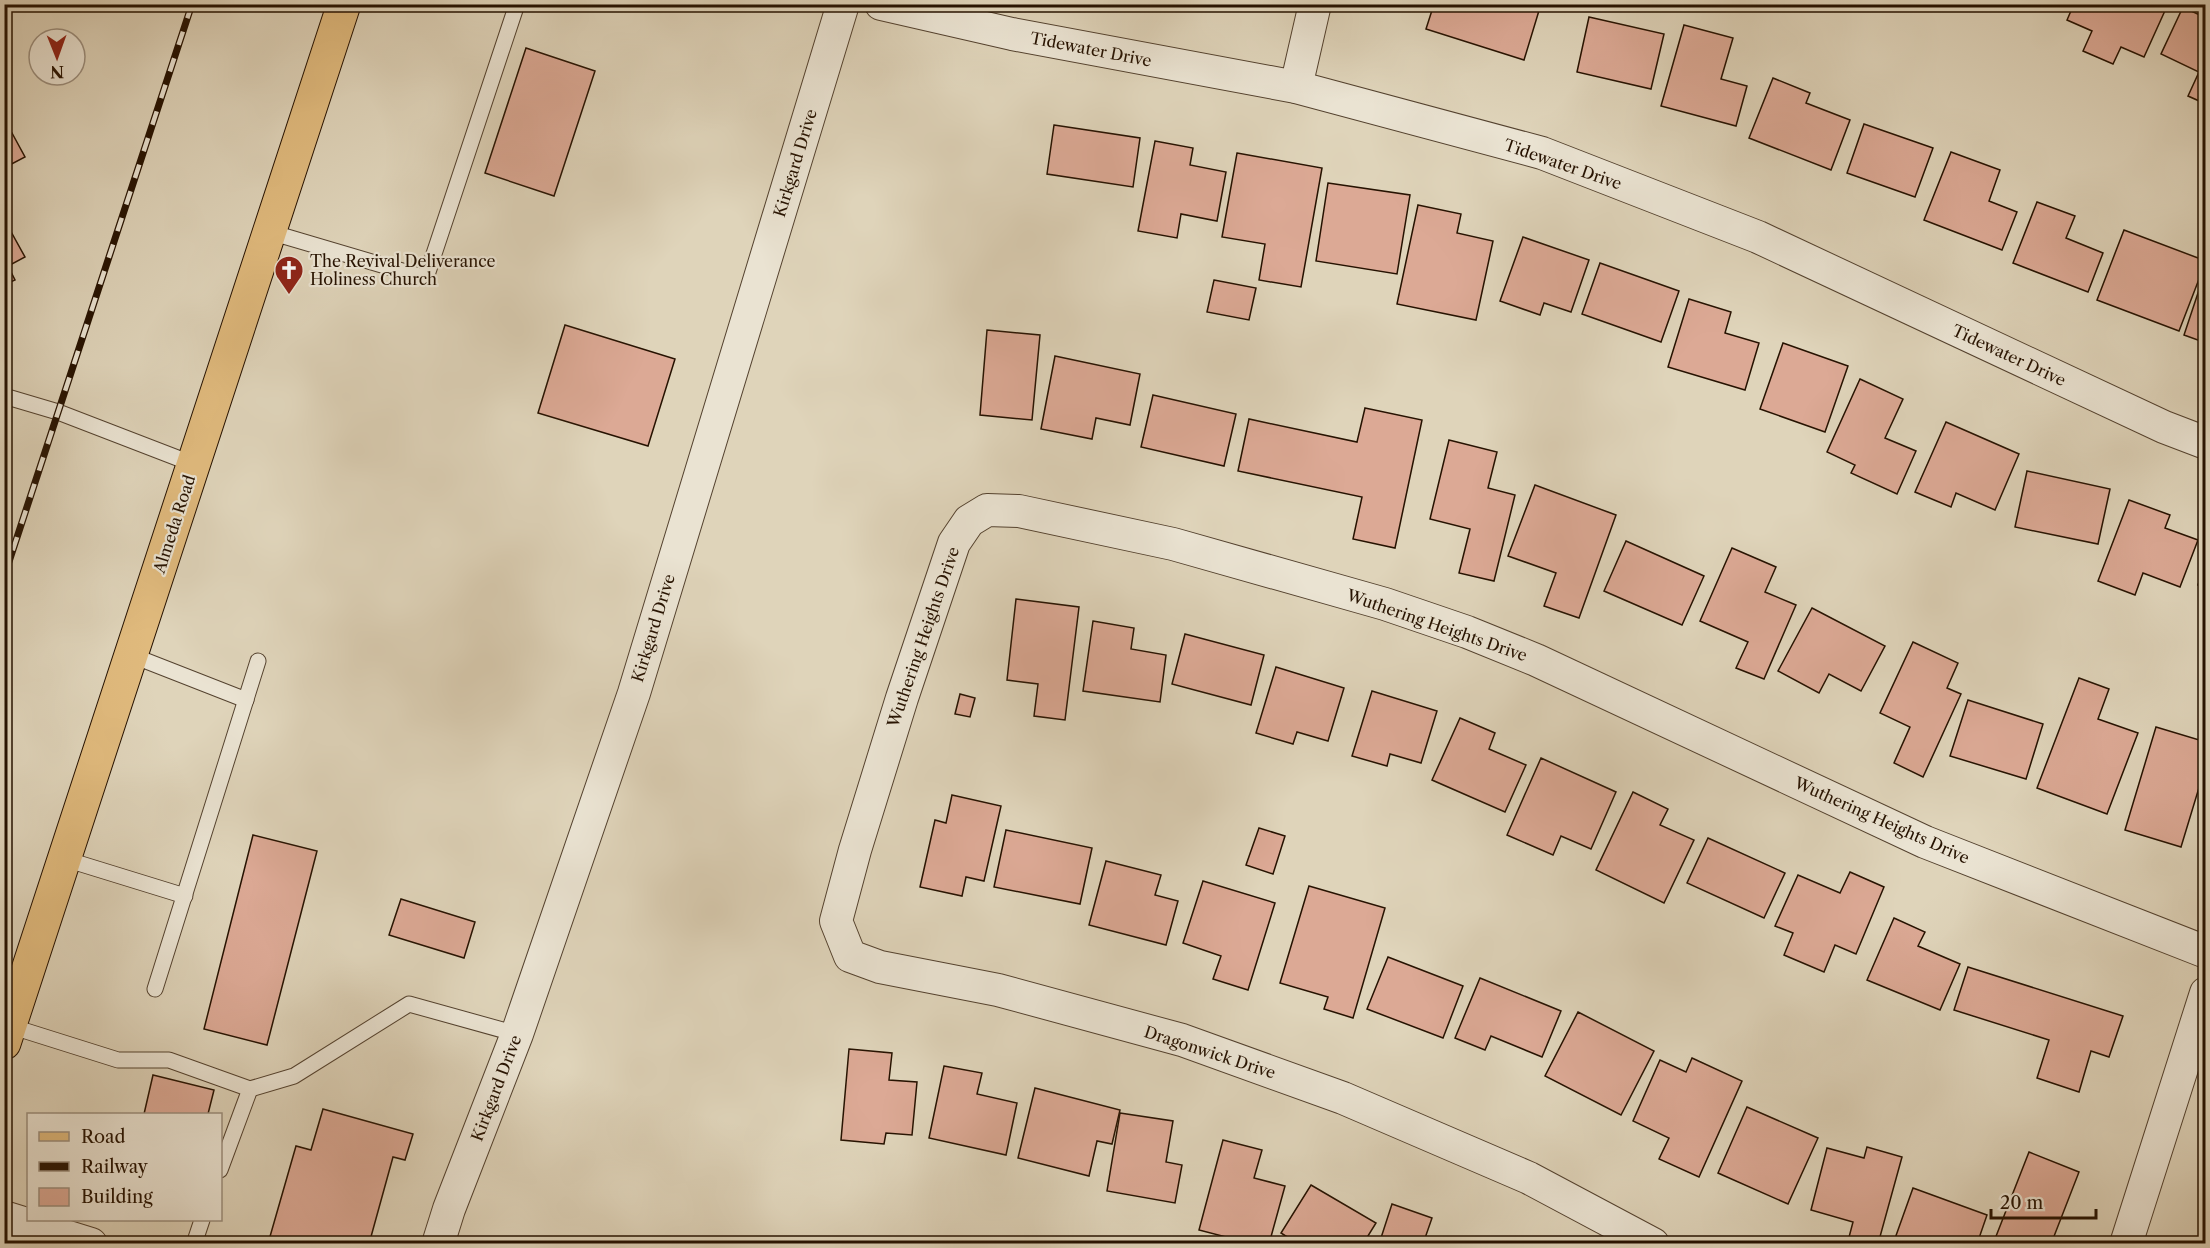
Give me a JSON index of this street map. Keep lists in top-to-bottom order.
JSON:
{
  "streets": {
    "main road": ["Almeda Road"],
    "street": [
      "Tidewater Drive",
      "Kirkgard Drive",
      "Wuthering Heights Drive",
      "Dragonwick Drive"
    ]
  },
  "crossings": [
    ["Wuthering Heights Drive", "Dragonwick Drive"]
  ],
  "places": {
    "church": ["The Revival Deliverance Holiness Church"]
  },
  "legend": ["Road", "Railway", "Building"],
  "scale_bar": "20 m",
  "north": "bottom"
}
